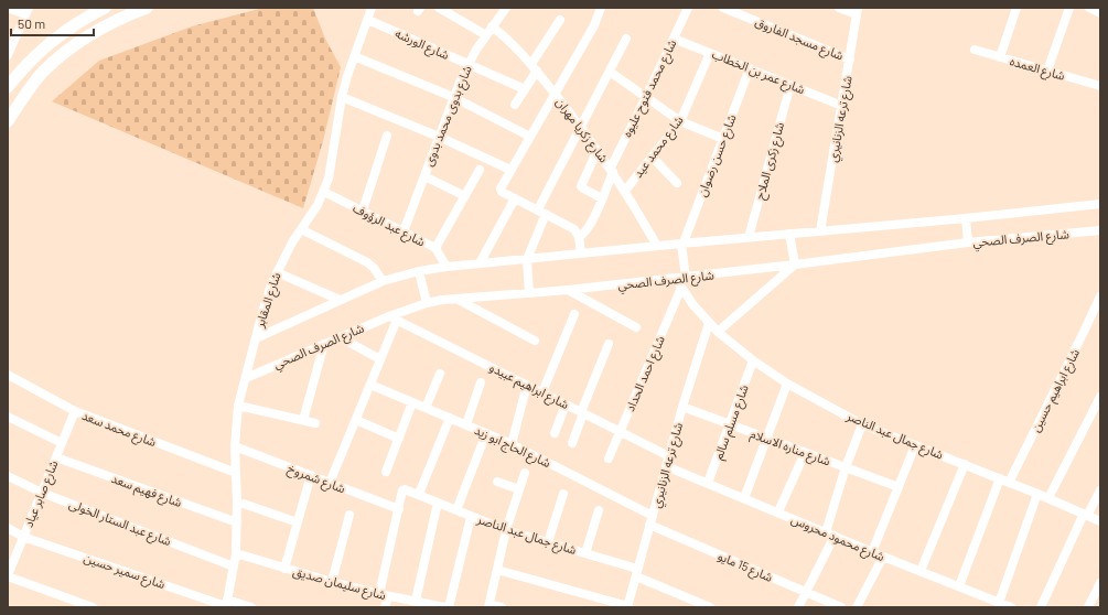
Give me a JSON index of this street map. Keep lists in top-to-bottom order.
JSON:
{
  "streets": {
    "street": [
      "شارع مسجد الفاروق",
      "شارع الورشه",
      "شارع العمده",
      "شارع عمر بن الخطاب",
      "شارع محمد فتوح عليوه",
      "شارع بدوى محمد بدوى",
      "شارع ترعه الزنانيري",
      "شارع زكريا مهران",
      "شارع محمد عيد",
      "شارع حسن رضوان",
      "شارع زكرى الملاح",
      "شارع عبد الرؤوف",
      "شارع الصرف الصحي",
      "شارع المقابر",
      "شارع احمد الحداد",
      "شارع ابراهيم عبيدو",
      "شارع ابراهيم حسين",
      "شارع مسلم سالم",
      "شارع محمد سعد",
      "شارع جمال عبد الناصر",
      "شارع الحاج ابو زيد",
      "شارع مناره الاسلام",
      "شارع شمروخ",
      "شارع فهيم سعد",
      "شارع صابر عياد",
      "شارع عبد الستار الخولى",
      "شارع محمود محروس",
      "شارع 15 مايو",
      "شارع سمير حسين",
      "شارع سليمان صديق"
    ]
  },
  "crossings": [
    ["شارع مسجد الفاروق", "شارع ترعه الزنانيري"],
    ["شارع الورشه", "شارع بدوى محمد بدوى"],
    ["شارع الورشه", "شارع المقابر"],
    ["شارع عمر بن الخطاب", "شارع محمد فتوح عليوه"],
    ["شارع عمر بن الخطاب", "شارع ترعه الزنانيري"],
    ["شارع عمر بن الخطاب", "شارع محمد عيد"],
    ["شارع عمر بن الخطاب", "شارع حسن رضوان"],
    ["شارع عمر بن الخطاب", "شارع زكرى الملاح"],
    ["شارع محمد فتوح عليوه", "شارع زكريا مهران"],
    ["شارع بدوى محمد بدوى", "شارع زكريا مهران"],
    ["شارع بدوى محمد بدوى", "شارع عبد الرؤوف"],
    ["شارع ترعه الزنانيري", "شارع الصرف الصحي"],
    ["شارع ترعه الزنانيري", "شارع ابراهيم عبيدو"],
    ["شارع ترعه الزنانيري", "شارع جمال عبد الناصر"],
    ["شارع ترعه الزنانيري", "شارع الحاج ابو زيد"],
    ["شارع ترعه الزنانيري", "شارع مناره الاسلام"],
    ["شارع ترعه الزنانيري", "شارع محمود محروس"],
    ["شارع ترعه الزنانيري", "شارع 15 مايو"],
    ["شارع زكريا مهران", "شارع محمد عيد"],
    ["شارع زكريا مهران", "شارع الصرف الصحي"],
    ["شارع حسن رضوان", "شارع الصرف الصحي"],
    ["شارع زكرى الملاح", "شارع الصرف الصحي"],
    ["شارع عبد الرؤوف", "شارع الصرف الصحي"],
    ["شارع عبد الرؤوف", "شارع المقابر"],
    ["شارع الصرف الصحي", "شارع المقابر"],
    ["شارع الصرف الصحي", "شارع ابراهيم عبيدو"],
    ["شارع الصرف الصحي", "شارع جمال عبد الناصر"],
    ["شارع المقابر", "شارع محمد سعد"],
    ["شارع المقابر", "شارع شمروخ"],
    ["شارع المقابر", "شارع فهيم سعد"],
    ["شارع المقابر", "شارع عبد الستار الخولى"],
    ["شارع المقابر", "شارع سمير حسين"],
    ["شارع المقابر", "شارع سليمان صديق"],
    ["شارع احمد الحداد", "شارع ابراهيم عبيدو"],
    ["شارع احمد الحداد", "شارع جمال عبد الناصر"],
    ["شارع ابراهيم حسين", "شارع جمال عبد الناصر"],
    ["شارع مسلم سالم", "شارع جمال عبد الناصر"],
    ["شارع مسلم سالم", "شارع مناره الاسلام"],
    ["شارع مسلم سالم", "شارع محمود محروس"],
    ["شارع محمد سعد", "شارع صابر عياد"],
    ["شارع الحاج ابو زيد", "شارع 15 مايو"],
    ["شارع فهيم سعد", "شارع صابر عياد"],
    ["شارع صابر عياد", "شارع عبد الستار الخولى"],
    ["شارع صابر عياد", "شارع سمير حسين"]
  ],
  "scale_bar": "50 m"
}
